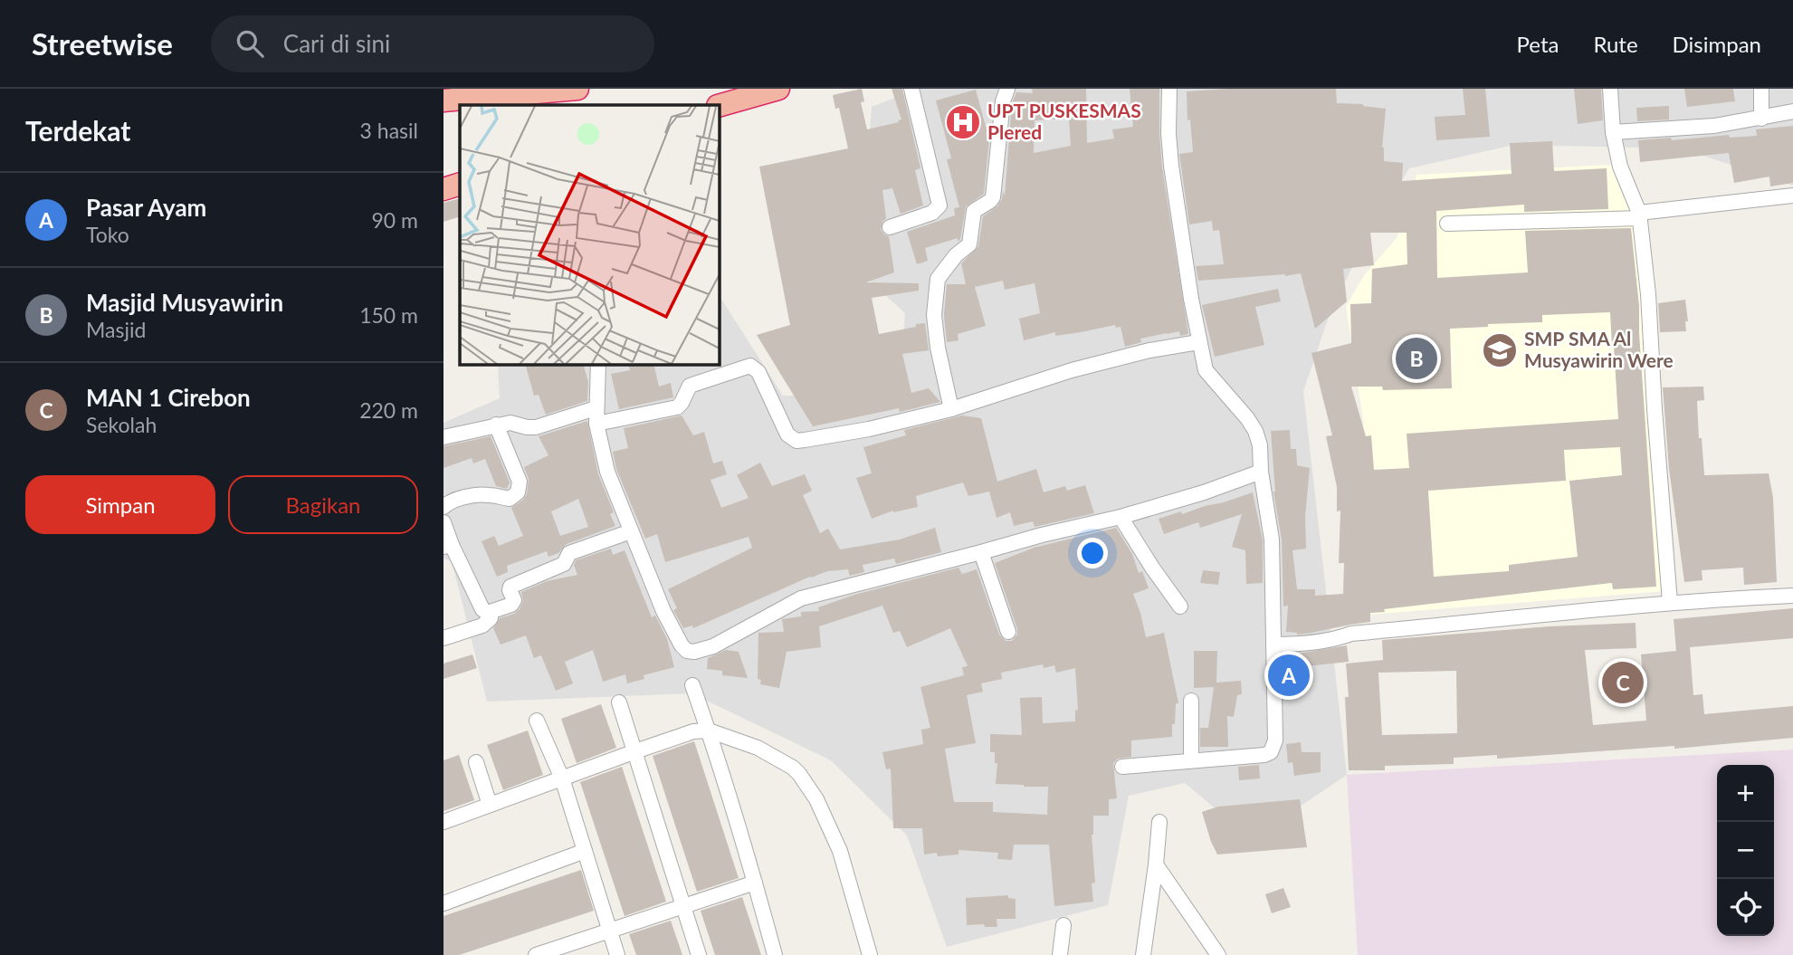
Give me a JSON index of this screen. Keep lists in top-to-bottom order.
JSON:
{
  "places": {
    "hospital": ["UPT PUSKESMAS Plered"],
    "school or university": ["SMP SMA Al Musyawirin Were"]
  },
  "page": {
    "header": "Streetwise",
    "search": "Cari di sini",
    "nav": ["Peta", "Rute", "Disimpan"],
    "heading": ["Terdekat", "3 hasil"],
    "list": [
      {
        "mark": "A",
        "name": "Pasar Ayam",
        "note": "Toko",
        "value": "90 m"
      },
      {
        "mark": "B",
        "name": "Masjid Musyawirin",
        "note": "Masjid",
        "value": "150 m"
      },
      {
        "mark": "C",
        "name": "MAN 1 Cirebon",
        "note": "Sekolah",
        "value": "220 m"
      }
    ],
    "pins": ["B", "A", "C"],
    "buttons": ["Simpan", "Bagikan"],
    "map_buttons": ["+", "−"]
  }
}
